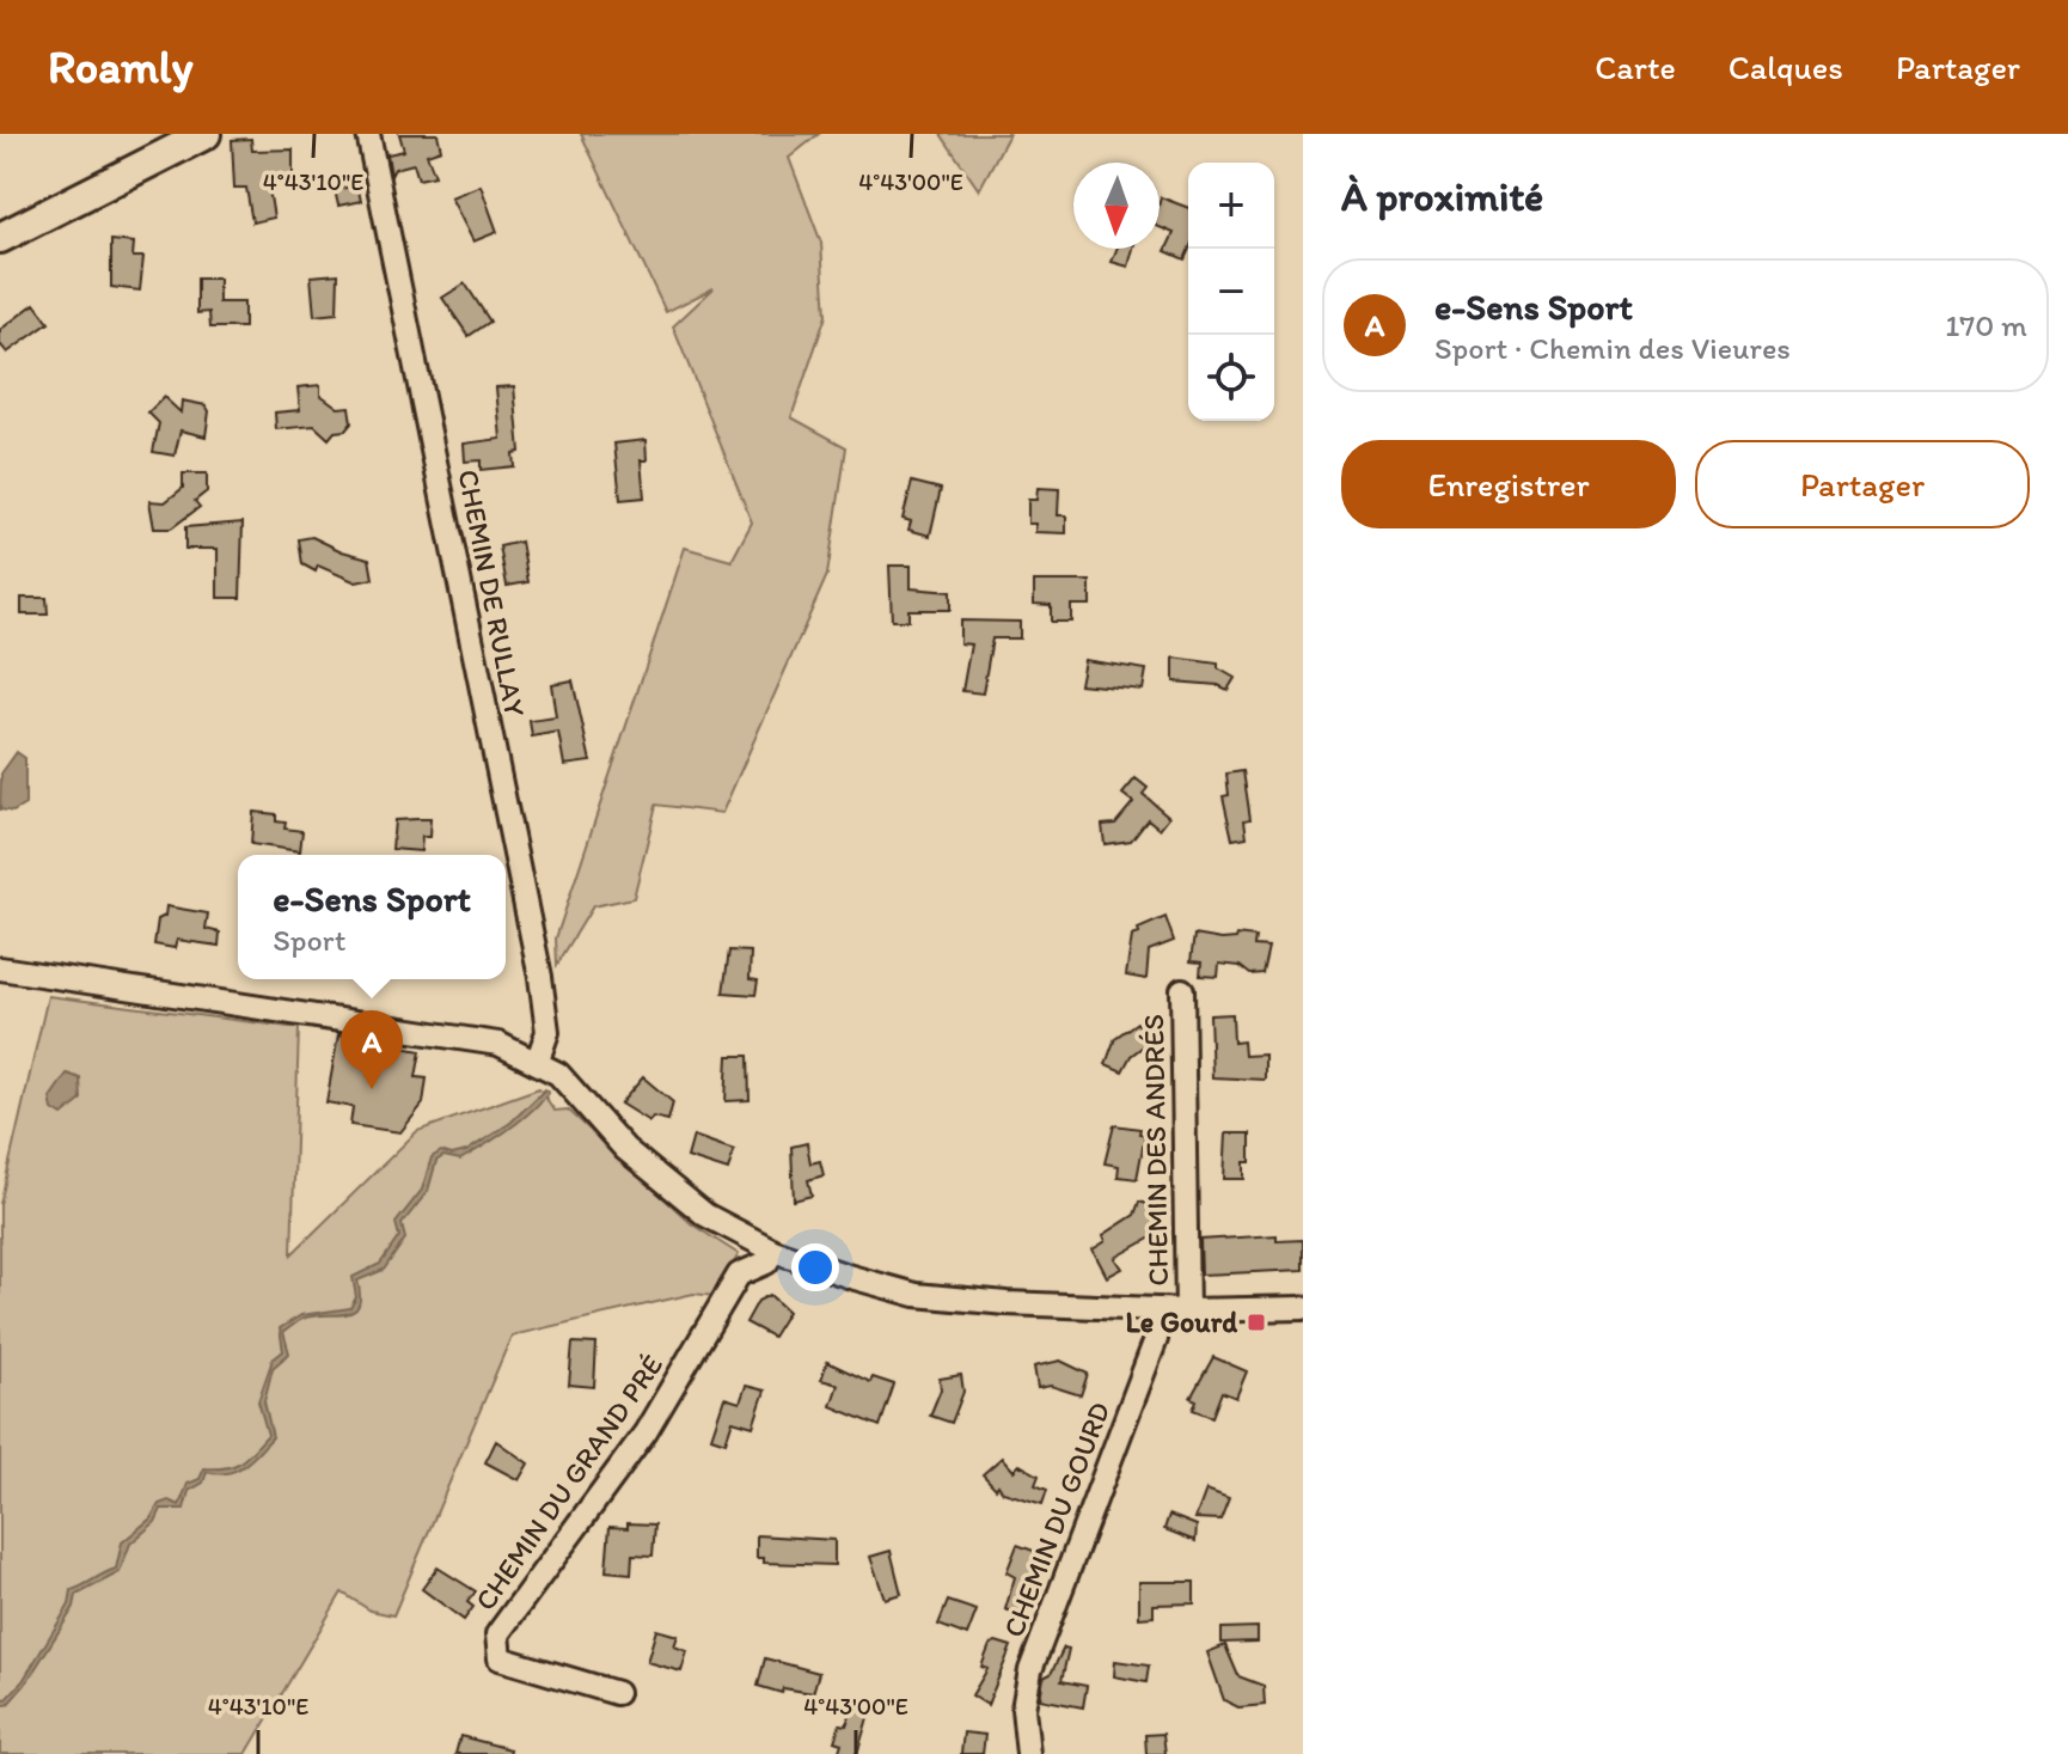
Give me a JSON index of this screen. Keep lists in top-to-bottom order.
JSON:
{
  "streets": {
    "street": [
      "CHEMIN DE RULLAY",
      "CHEMIN DES ANDRÉS",
      "CHEMIN DU GRAND PRÉ",
      "CHEMIN DU GOURD"
    ]
  },
  "crossings": [
    ["CHEMIN DE RULLAY", "CHEMIN DES ANDRÉS"],
    ["CHEMIN DES ANDRÉS", "CHEMIN DU GRAND PRÉ"],
    ["CHEMIN DES ANDRÉS", "CHEMIN DU GOURD"]
  ],
  "places": {
    "transit": ["Le Gourd"]
  },
  "north": "bottom",
  "page": {
    "header": "Roamly",
    "nav": ["Carte", "Calques", "Partager"],
    "heading": "À proximité",
    "map_buttons": ["+", "−"],
    "list": [
      {
        "mark": "A",
        "name": "e-Sens Sport",
        "note": "Sport · Chemin des Vieures",
        "value": "170 m"
      }
    ],
    "buttons": ["Enregistrer", "Partager"],
    "popup": ["e-Sens Sport", "Sport"],
    "pins": "A"
  },
  "coordinates": ["4°43'10\"E", "4°43'00\"E"]
}
